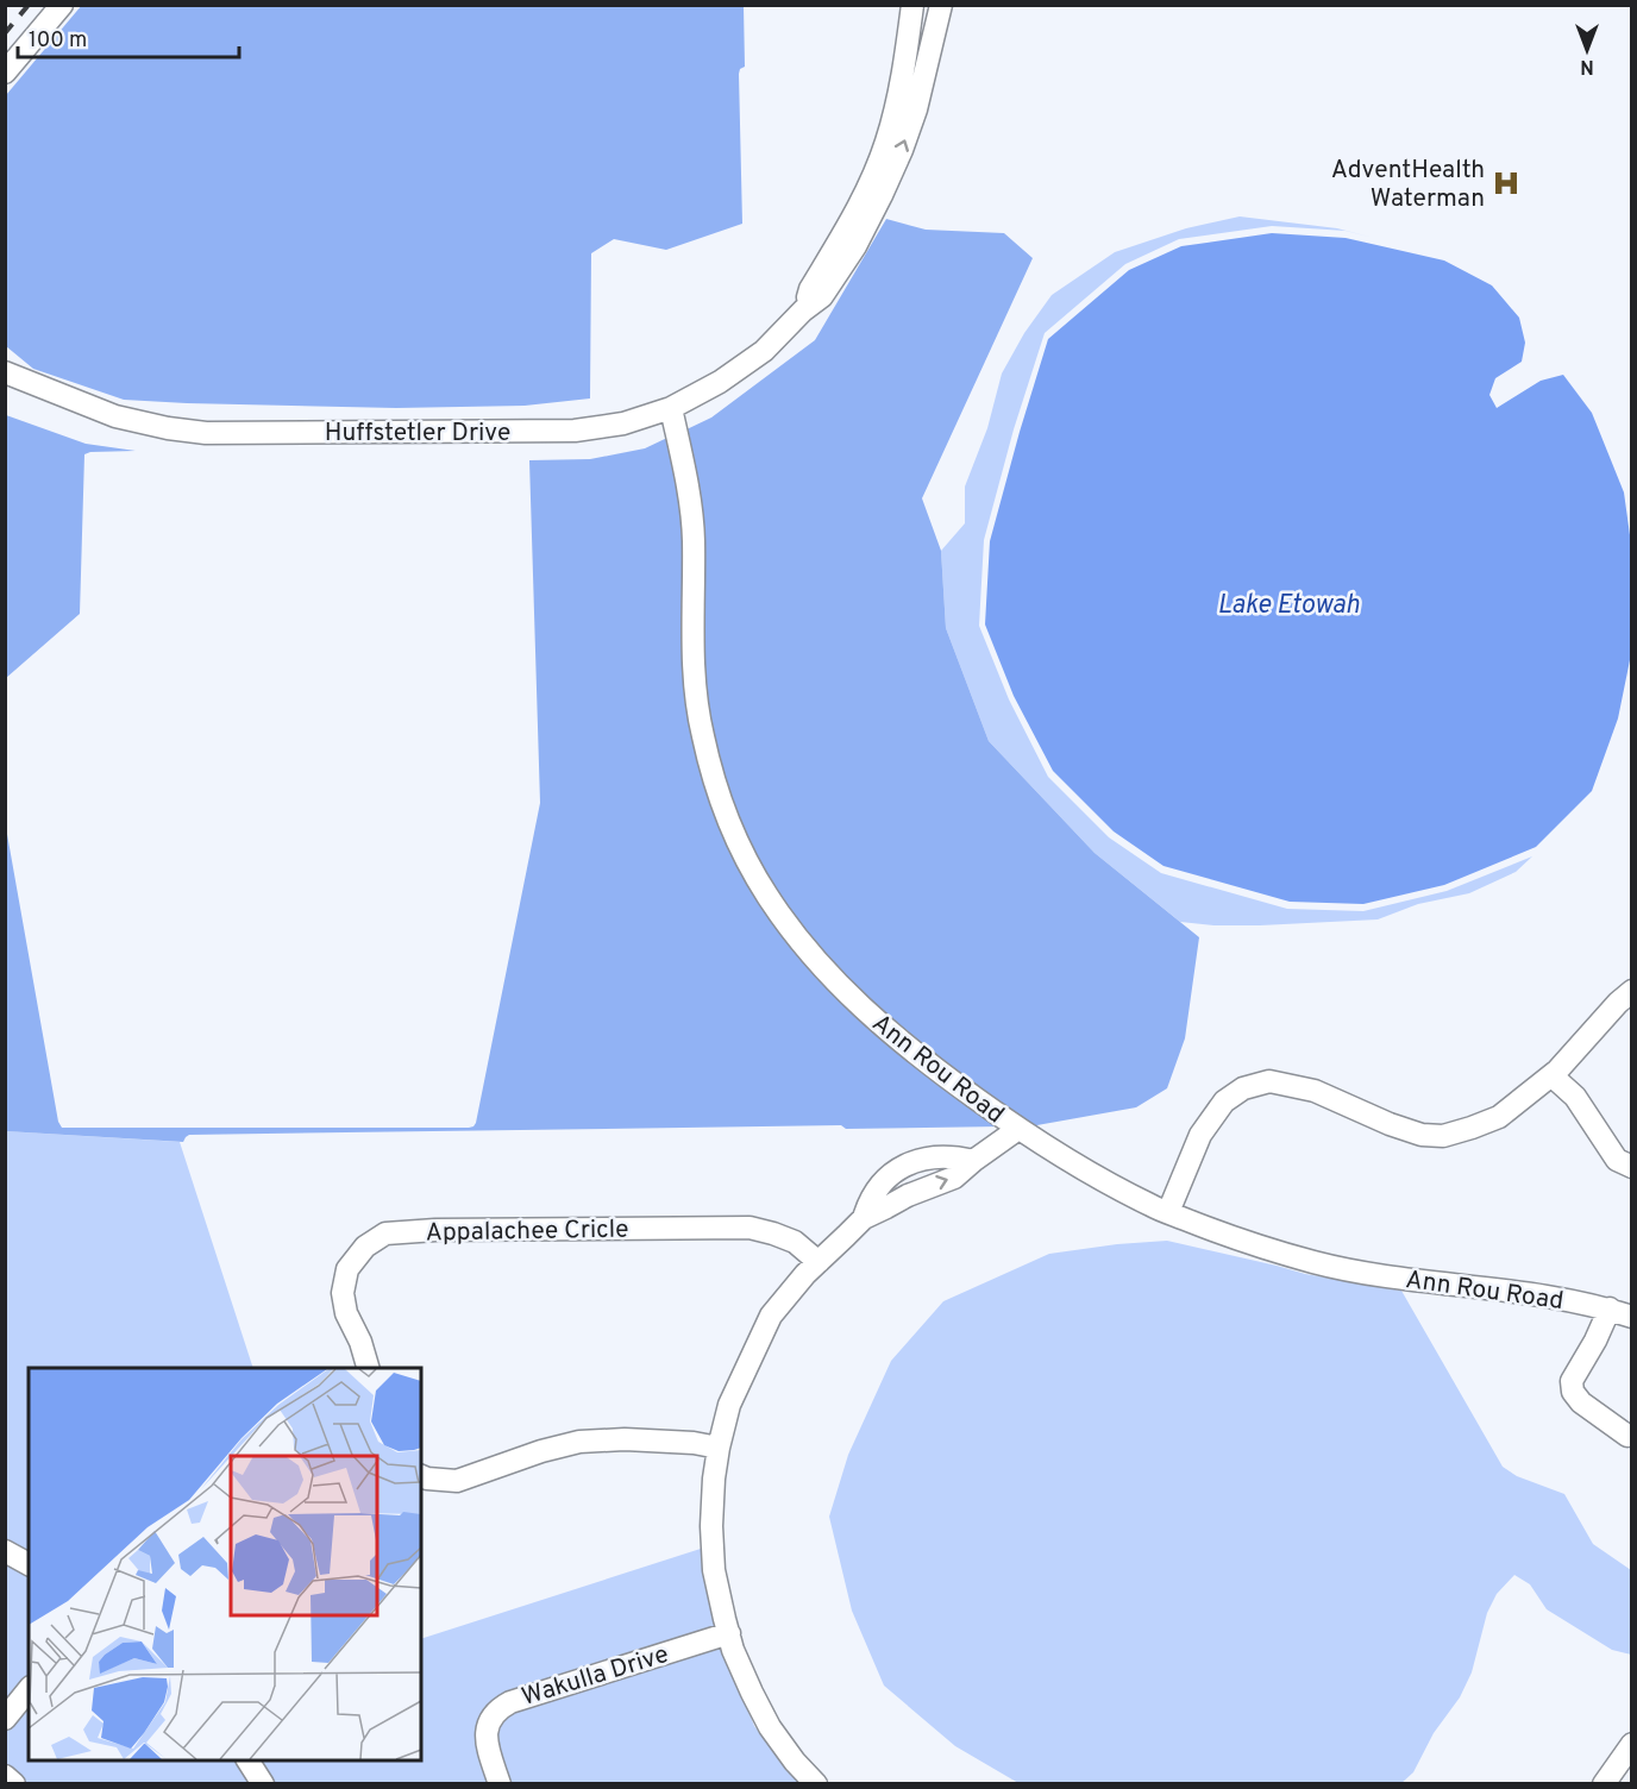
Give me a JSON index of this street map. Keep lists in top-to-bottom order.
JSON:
{
  "streets": {
    "street": [
      "Huffstetler Drive",
      "Ann Rou Road",
      "Appalachee Cricle",
      "Wakulla Drive"
    ]
  },
  "crossings": [
    ["Huffstetler Drive", "Ann Rou Road"]
  ],
  "water": ["Lake Etowah"],
  "places": {
    "hospital": ["AdventHealth Waterman"]
  },
  "scale_bar": "100 m",
  "north": "bottom"
}
